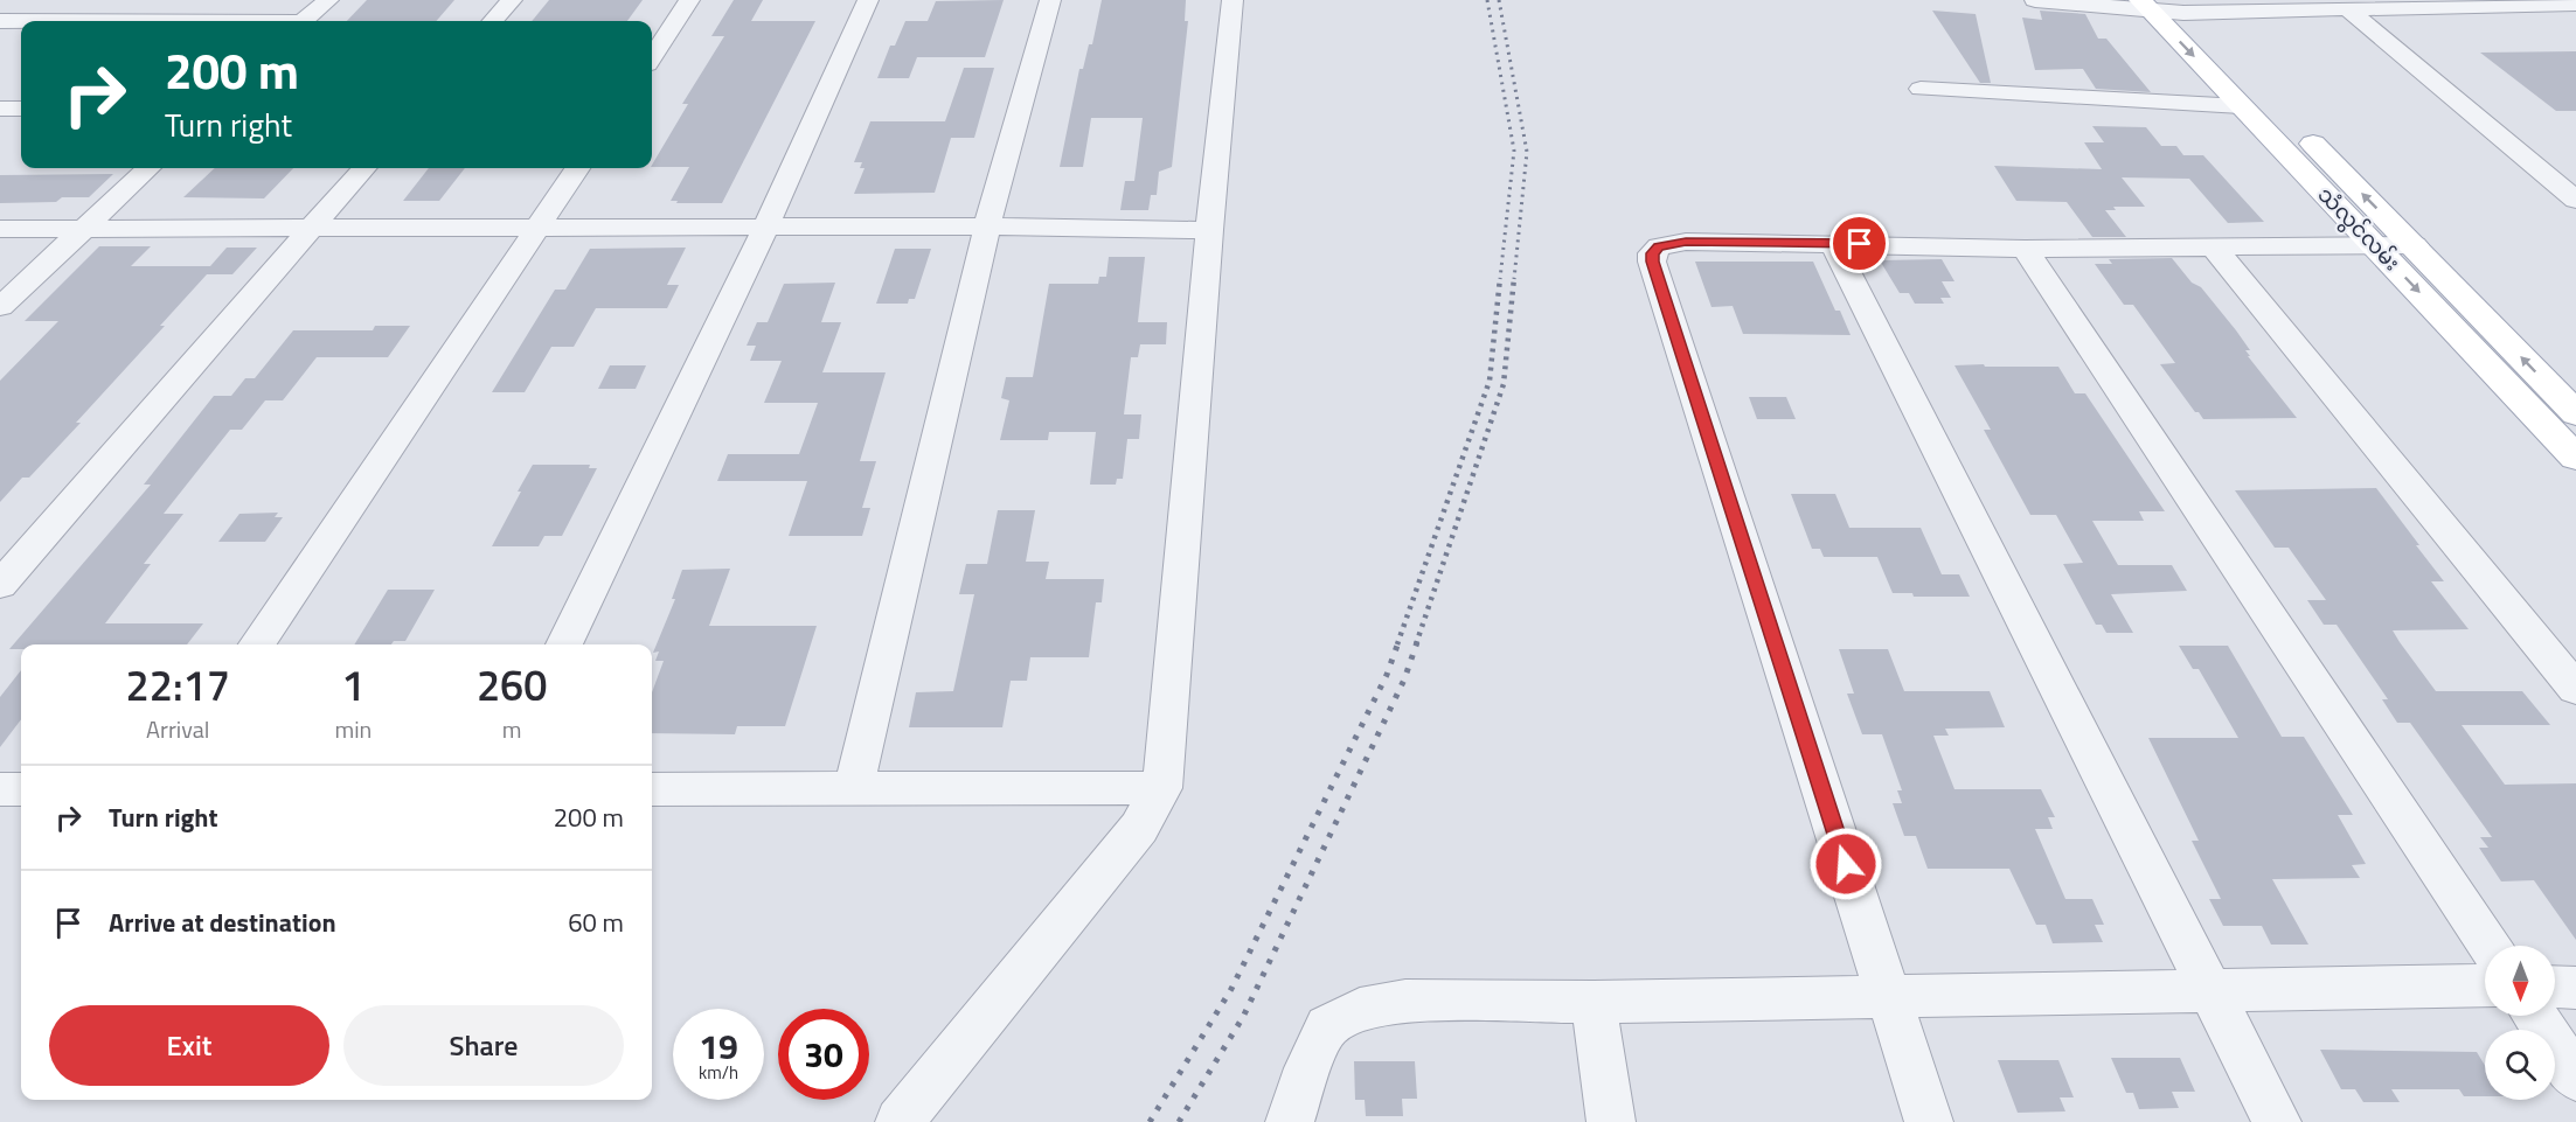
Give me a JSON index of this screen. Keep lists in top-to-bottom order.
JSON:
{
  "streets": {
    "main road": ["သံလွင်လမ်း"]
  },
  "north": "bottom",
  "page": {
    "turn": ["200 m", "Turn right"],
    "eta": [
      "22:17",
      "Arrival",
      "1",
      "min",
      "260",
      "m"
    ],
    "list": [
      {
        "name": "Turn right",
        "value": "200 m"
      },
      {
        "name": "Arrive at destination",
        "value": "60 m"
      }
    ],
    "buttons": ["Exit", "Share"],
    "speed": "19 km/h",
    "limit": "30"
  }
}
